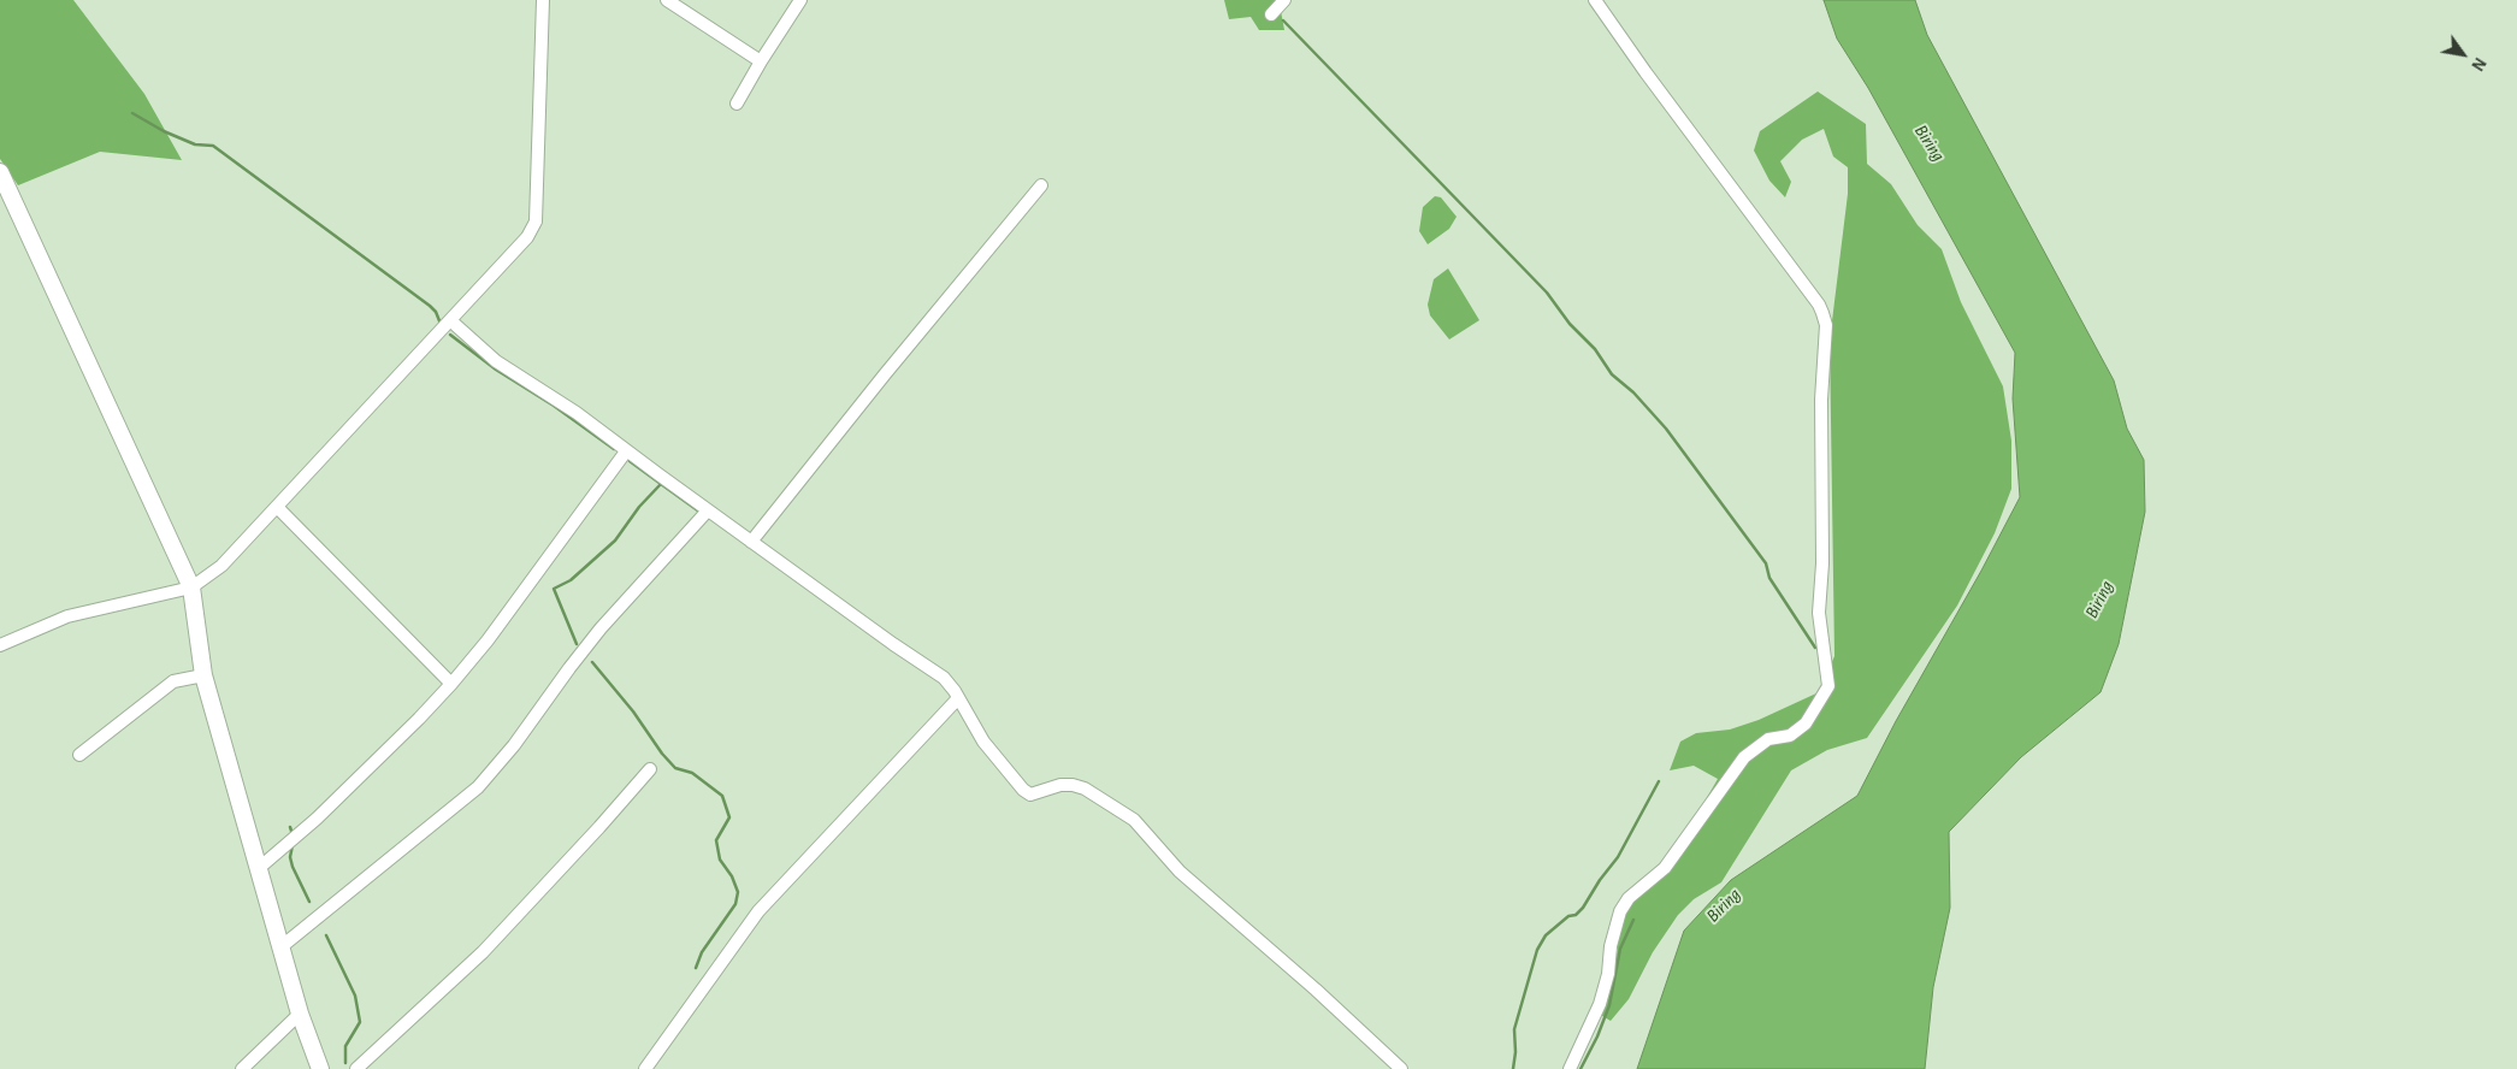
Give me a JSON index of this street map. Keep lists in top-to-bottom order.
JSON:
{
  "water": ["Biring"],
  "north": "bottom right"
}
